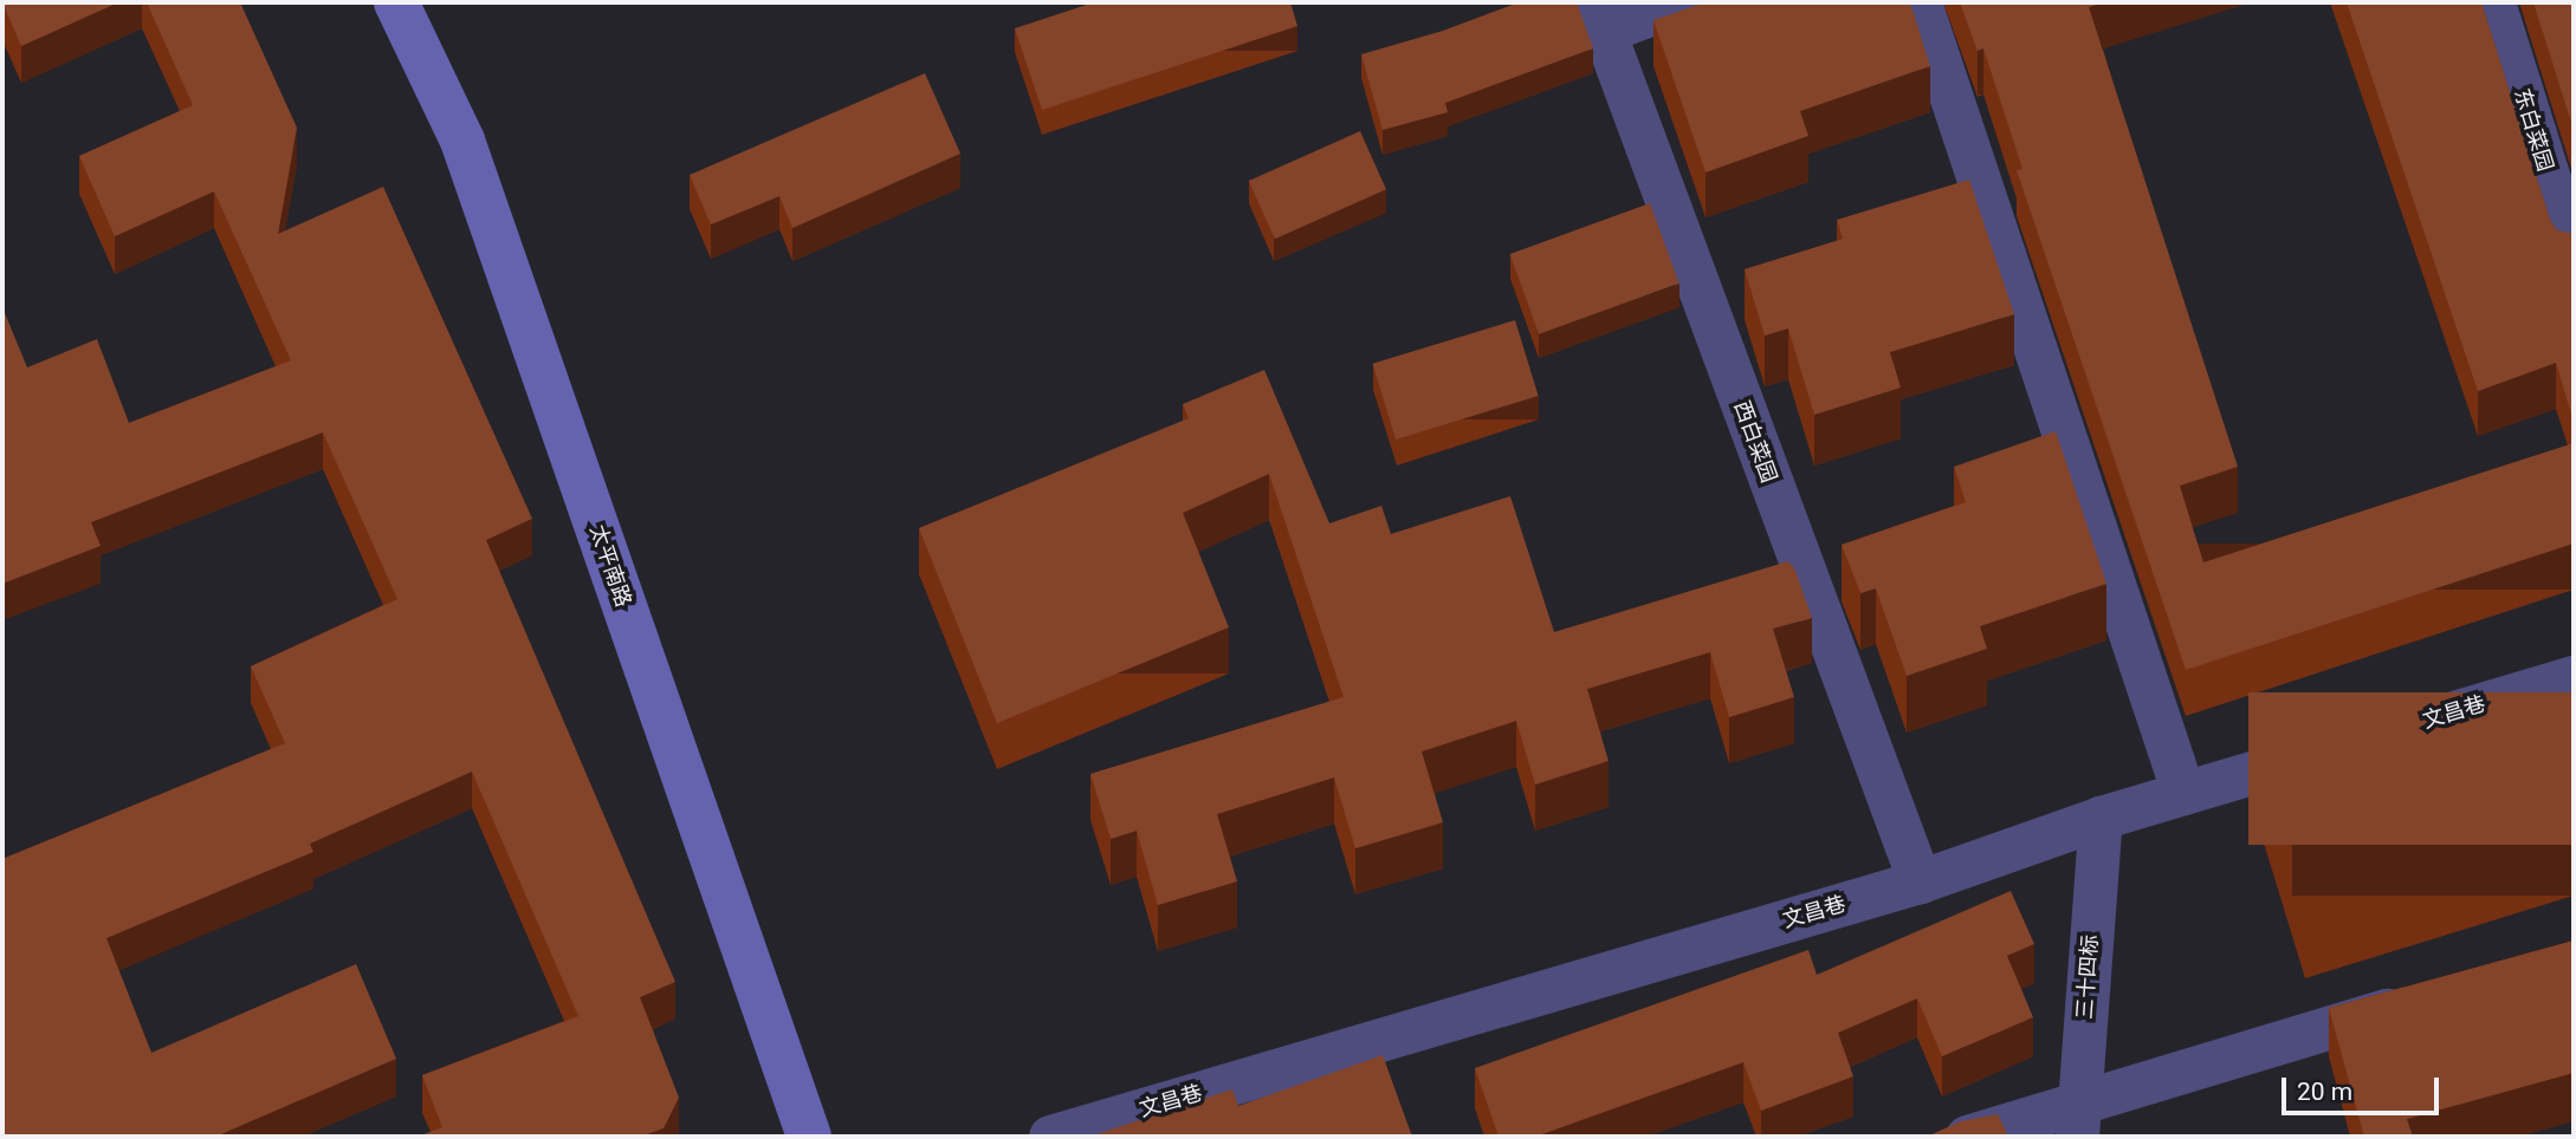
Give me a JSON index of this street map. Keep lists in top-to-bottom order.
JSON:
{
  "streets": {
    "main road": ["太平南路"],
    "street": [
      "东白菜园",
      "西白菜园",
      "文昌巷",
      "三十四标"
    ]
  },
  "crossings": [
    ["西白菜园", "文昌巷"],
    ["文昌巷", "三十四标"]
  ],
  "scale_bar": "20 m"
}
